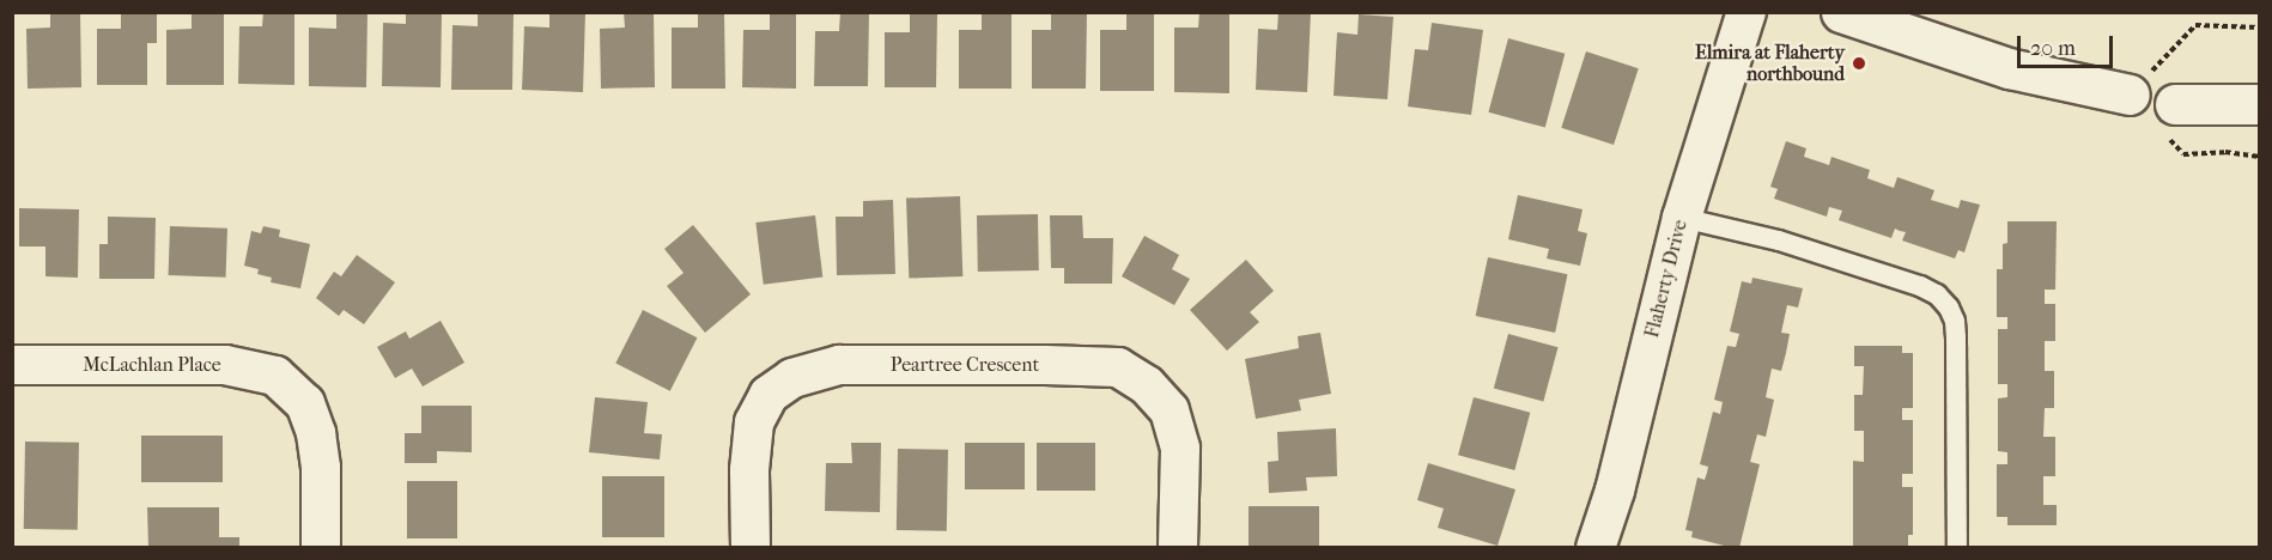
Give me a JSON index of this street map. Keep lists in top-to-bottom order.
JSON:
{
  "streets": {
    "street": ["Flaherty Drive", "McLachlan Place", "Peartree Crescent"]
  },
  "places": ["Elmira at Flaherty northbound"],
  "scale_bar": "20 m"
}
